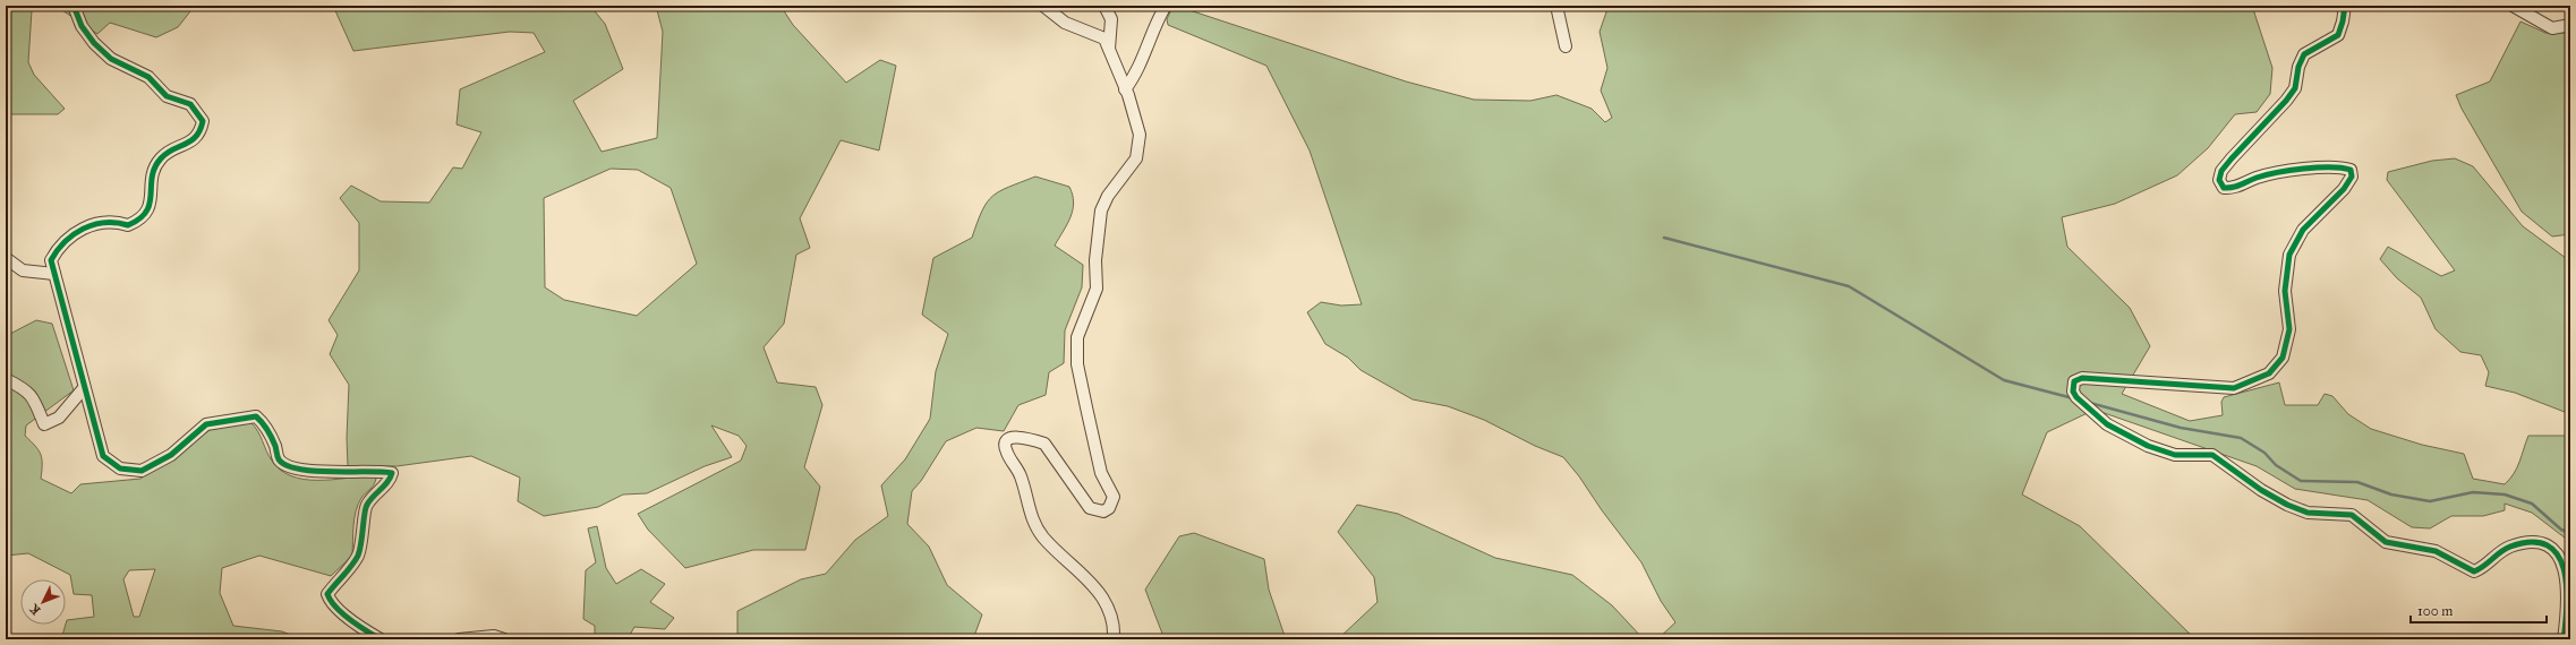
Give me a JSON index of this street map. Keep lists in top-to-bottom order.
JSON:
{
  "scale_bar": "100 m",
  "north": "bottom left"
}
